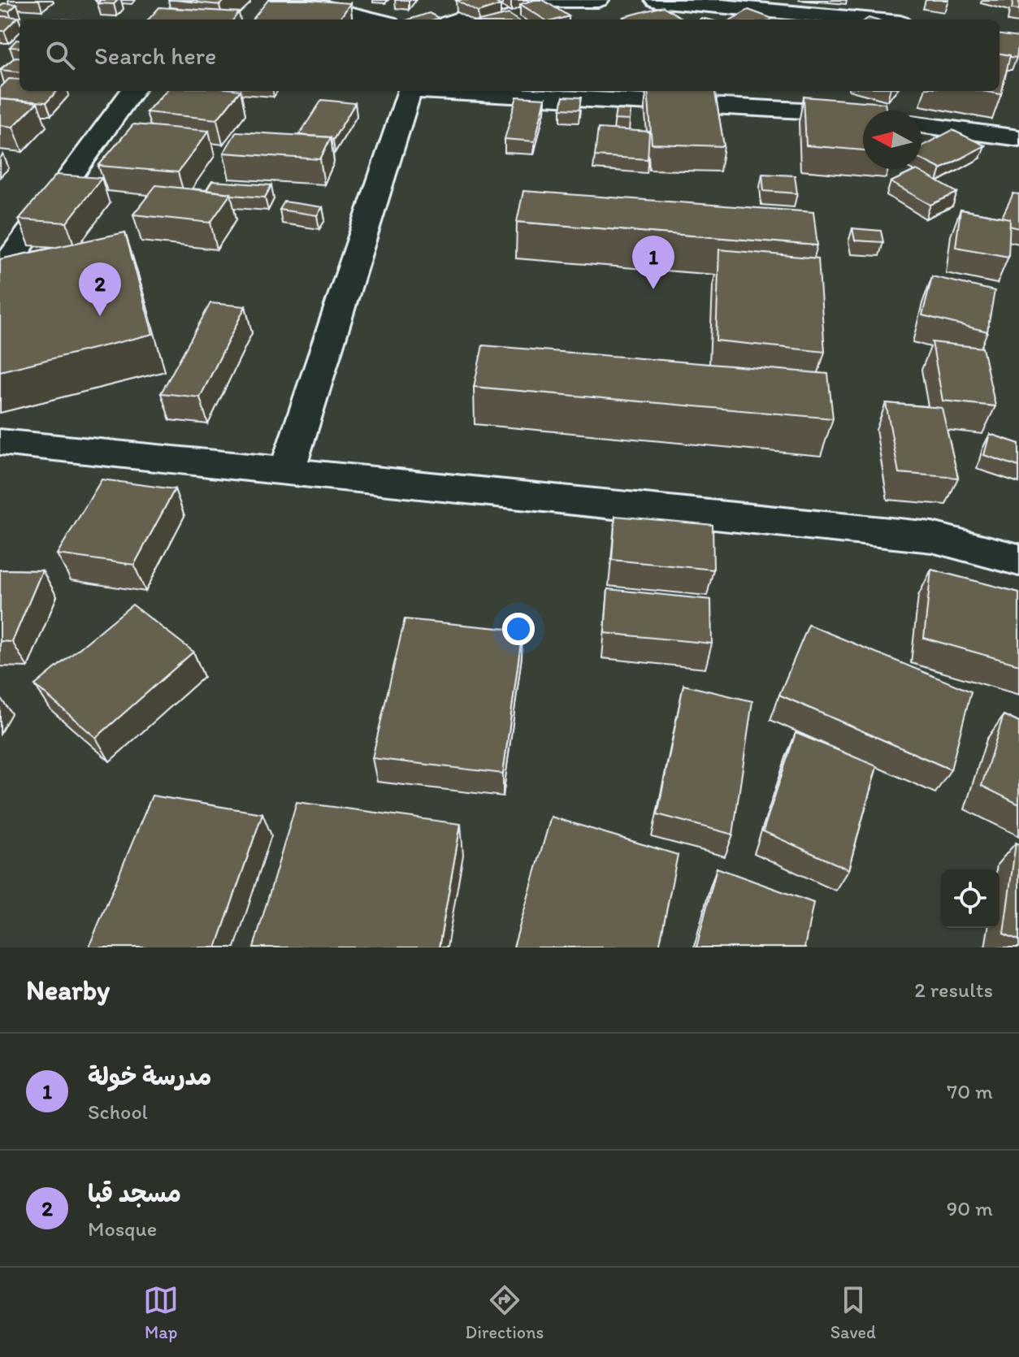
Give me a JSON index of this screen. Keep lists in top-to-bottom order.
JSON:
{
  "north": "left",
  "page": {
    "search": "Search here",
    "pins": ["1", "2"],
    "heading": ["Nearby", "2 results"],
    "list": [
      {
        "mark": "1",
        "name": "مدرسة خولة",
        "note": "School",
        "value": "70 m"
      },
      {
        "mark": "2",
        "name": "مسجد قبا",
        "note": "Mosque",
        "value": "90 m"
      }
    ],
    "nav": ["Map", "Directions", "Saved"]
  }
}
